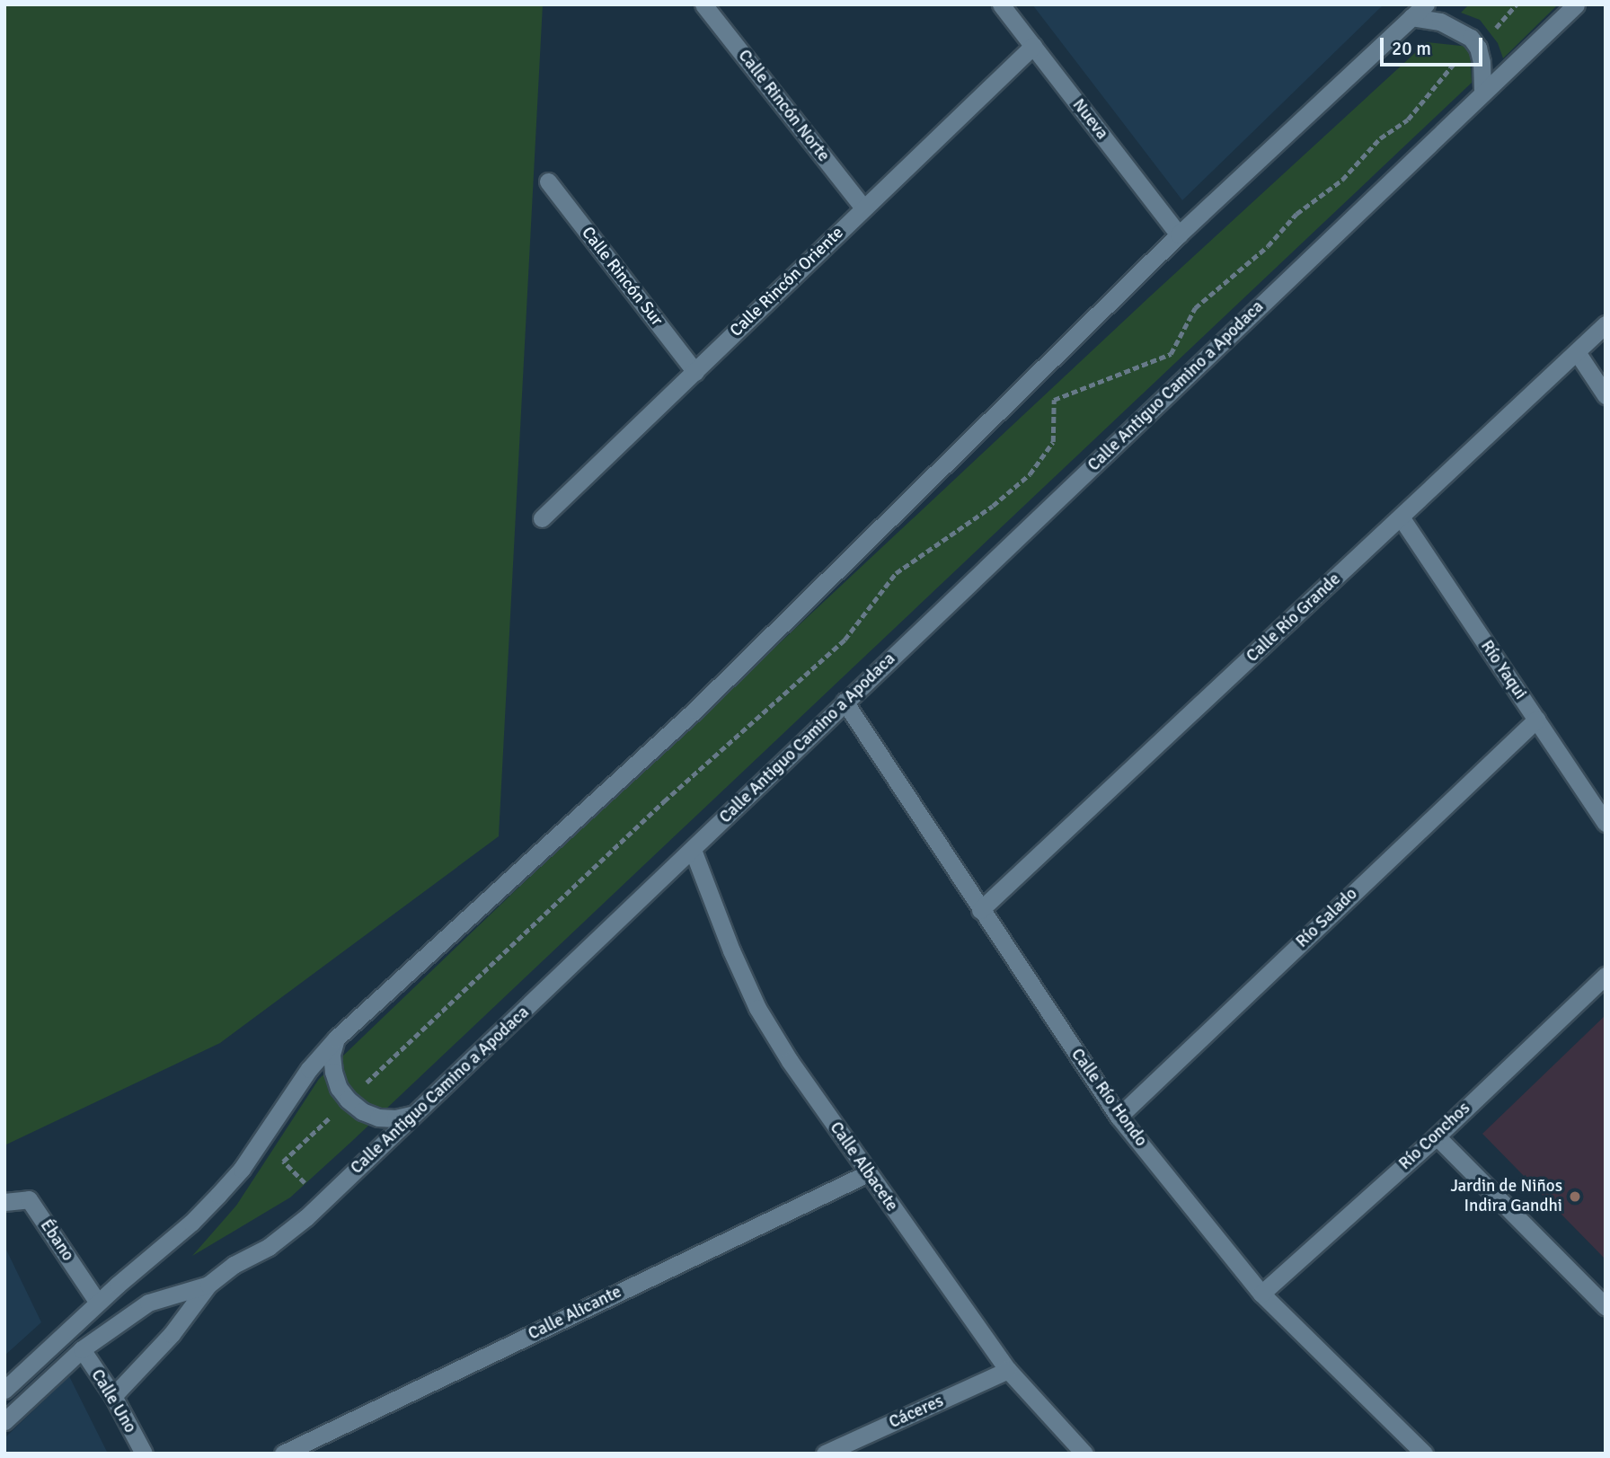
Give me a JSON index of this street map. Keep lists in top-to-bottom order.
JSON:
{
  "streets": {
    "street": [
      "Calle Rincón Norte",
      "Nueva",
      "Calle Rincón Sur",
      "Calle Rincón Oriente",
      "Calle Antiguo Camino a Apodaca",
      "Calle Río Grande",
      "Río Yaqui",
      "Río Salado",
      "Calle Río Hondo",
      "Río Conchos",
      "Calle Albacete",
      "Ébano",
      "Calle Alicante",
      "Calle Uno",
      "Cáceres"
    ]
  },
  "crossings": [
    ["Calle Rincón Norte", "Calle Rincón Oriente"],
    ["Nueva", "Calle Rincón Oriente"],
    ["Calle Rincón Sur", "Calle Rincón Oriente"],
    ["Calle Antiguo Camino a Apodaca", "Calle Río Hondo"],
    ["Calle Antiguo Camino a Apodaca", "Calle Albacete"],
    ["Calle Antiguo Camino a Apodaca", "Calle Uno"],
    ["Calle Río Grande", "Río Yaqui"],
    ["Calle Río Grande", "Calle Río Hondo"],
    ["Río Yaqui", "Río Salado"],
    ["Río Salado", "Calle Río Hondo"],
    ["Calle Río Hondo", "Río Conchos"],
    ["Calle Albacete", "Calle Alicante"],
    ["Calle Albacete", "Cáceres"]
  ],
  "places": ["Jardin de Niños Indira Gandhi"],
  "scale_bar": "20 m"
}
